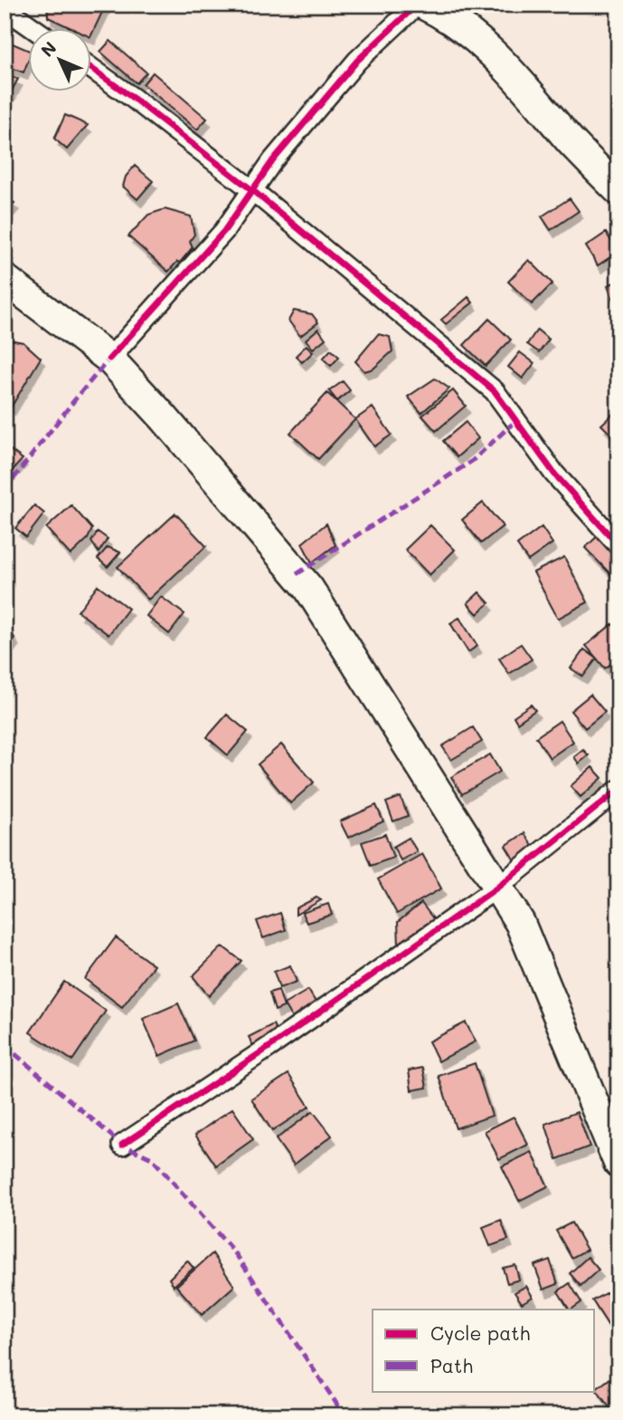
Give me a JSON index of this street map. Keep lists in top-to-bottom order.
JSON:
{
  "legend": ["Cycle path", "Path"],
  "north": "top left"
}
